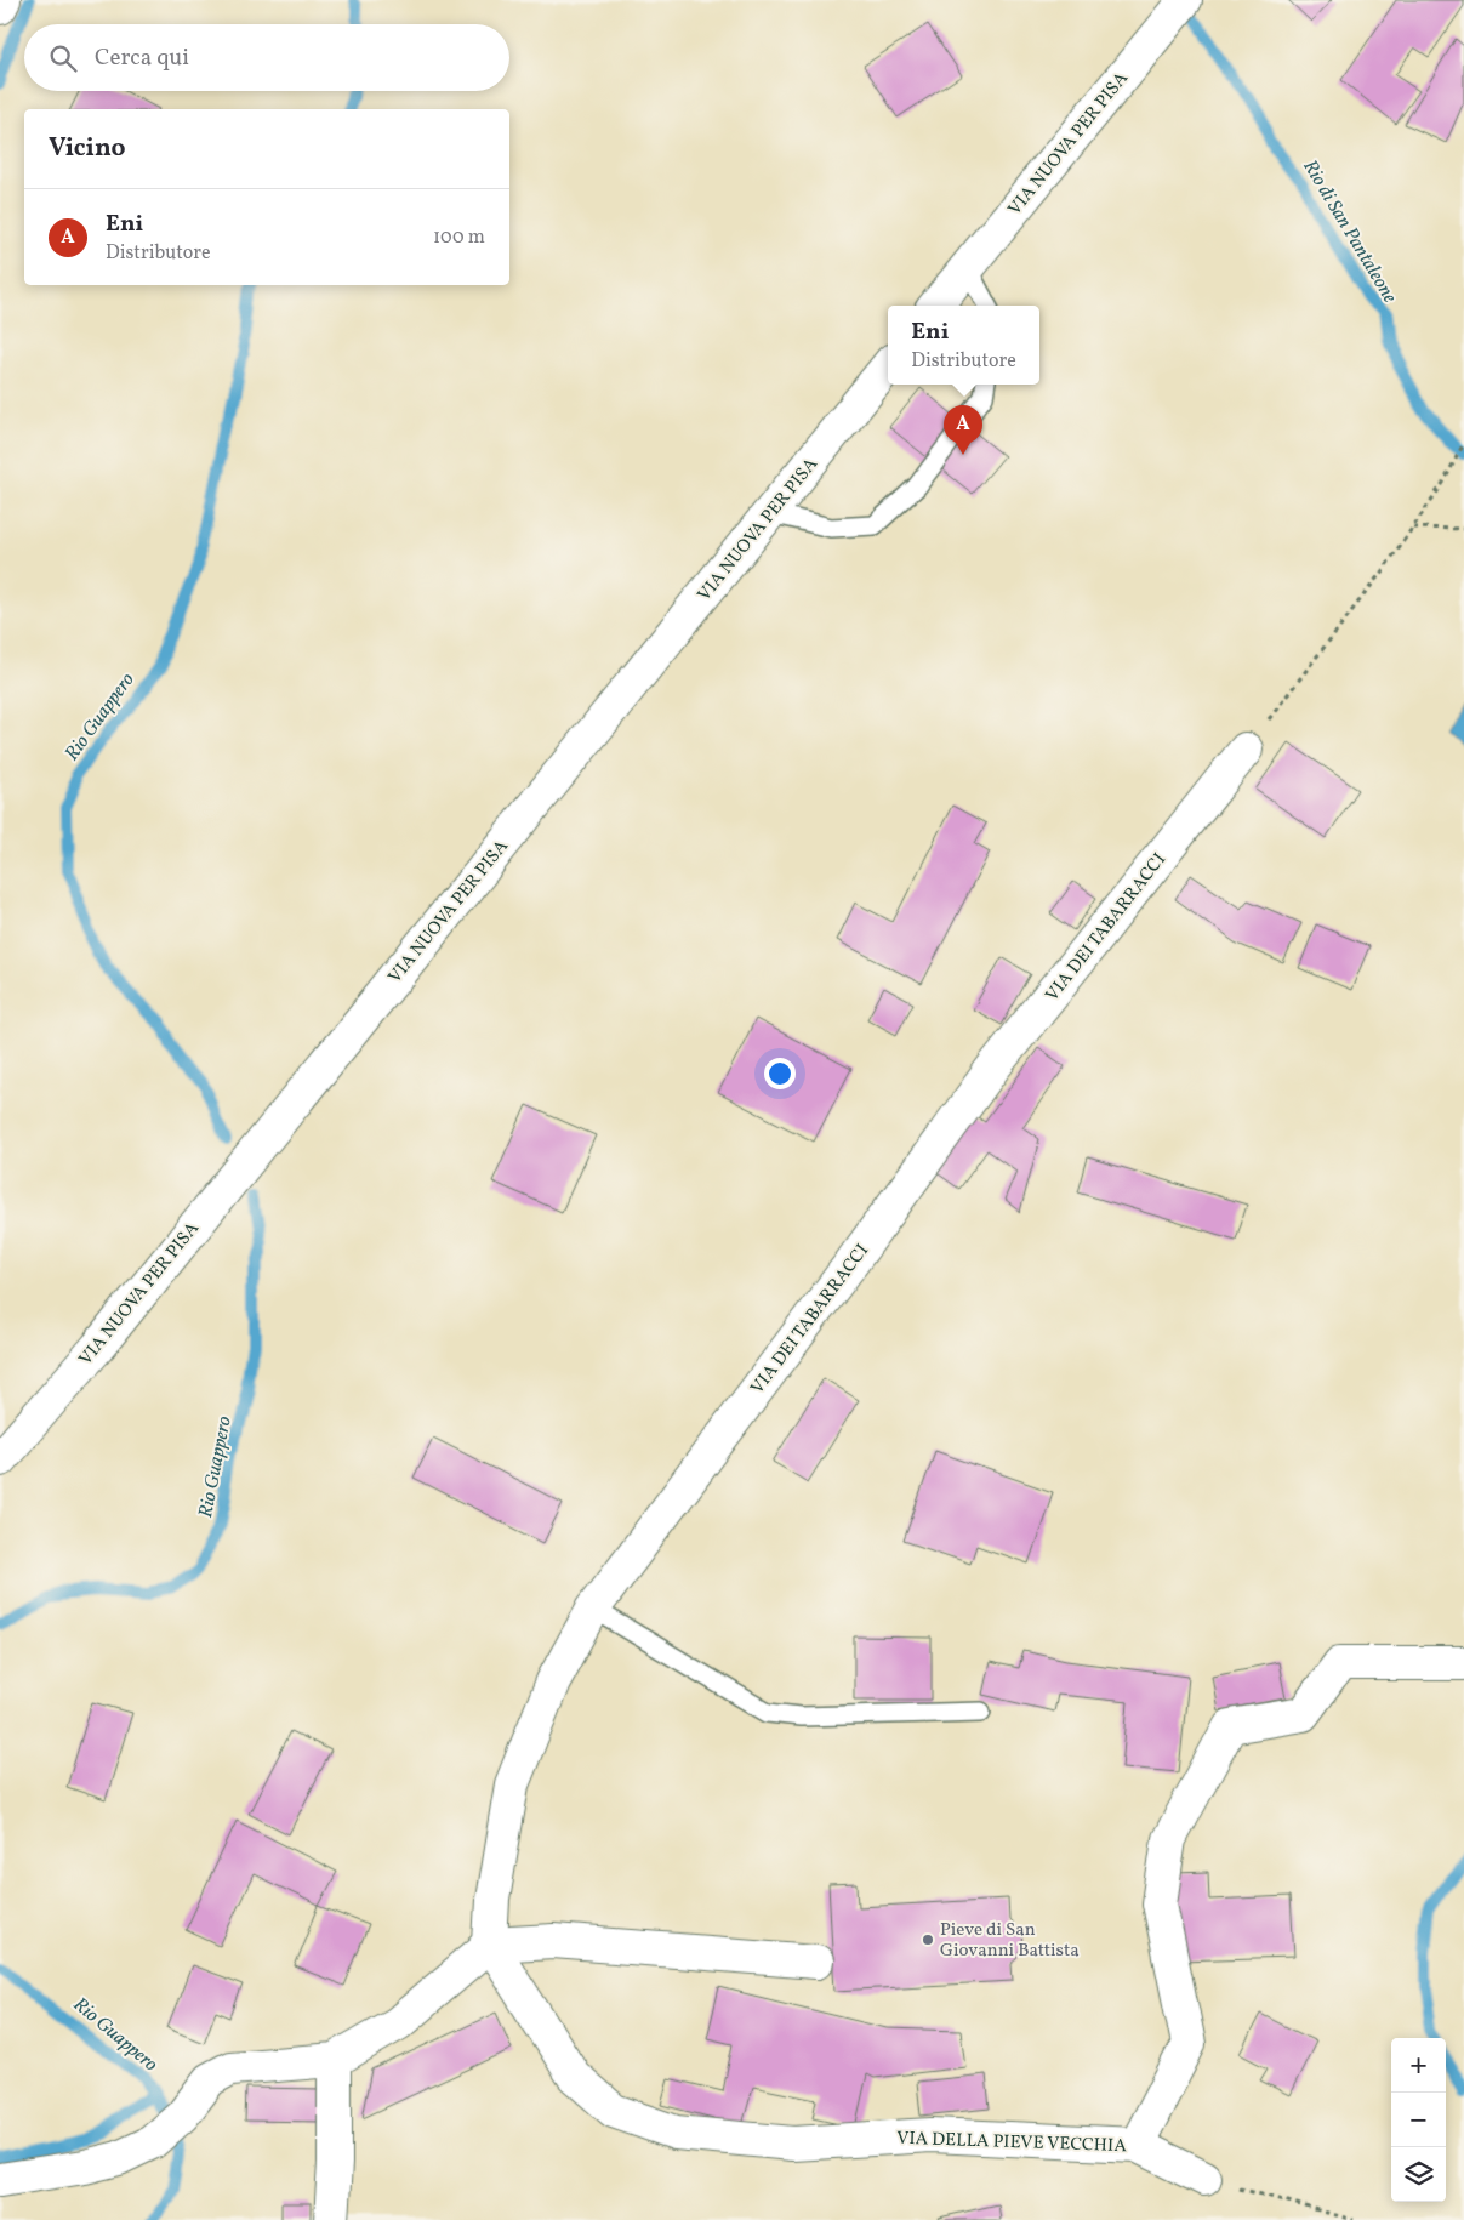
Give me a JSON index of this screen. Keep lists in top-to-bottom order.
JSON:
{
  "streets": {
    "street": ["VIA NUOVA PER PISA", "VIA DEI TABARRACCI", "VIA DELLA PIEVE VECCHIA"]
  },
  "crossings": [
    ["VIA DEI TABARRACCI", "VIA DELLA PIEVE VECCHIA"]
  ],
  "water": ["Rio di San Pantaleone", "Rio Guappero"],
  "places": ["Pieve di San Giovanni Battista"],
  "page": {
    "search": "Cerca qui",
    "heading": "Vicino",
    "list": [
      {
        "mark": "A",
        "name": "Eni",
        "note": "Distributore",
        "value": "100 m"
      }
    ],
    "popup": ["Eni", "Distributore"],
    "pins": "A",
    "map_buttons": ["+", "−"]
  }
}
